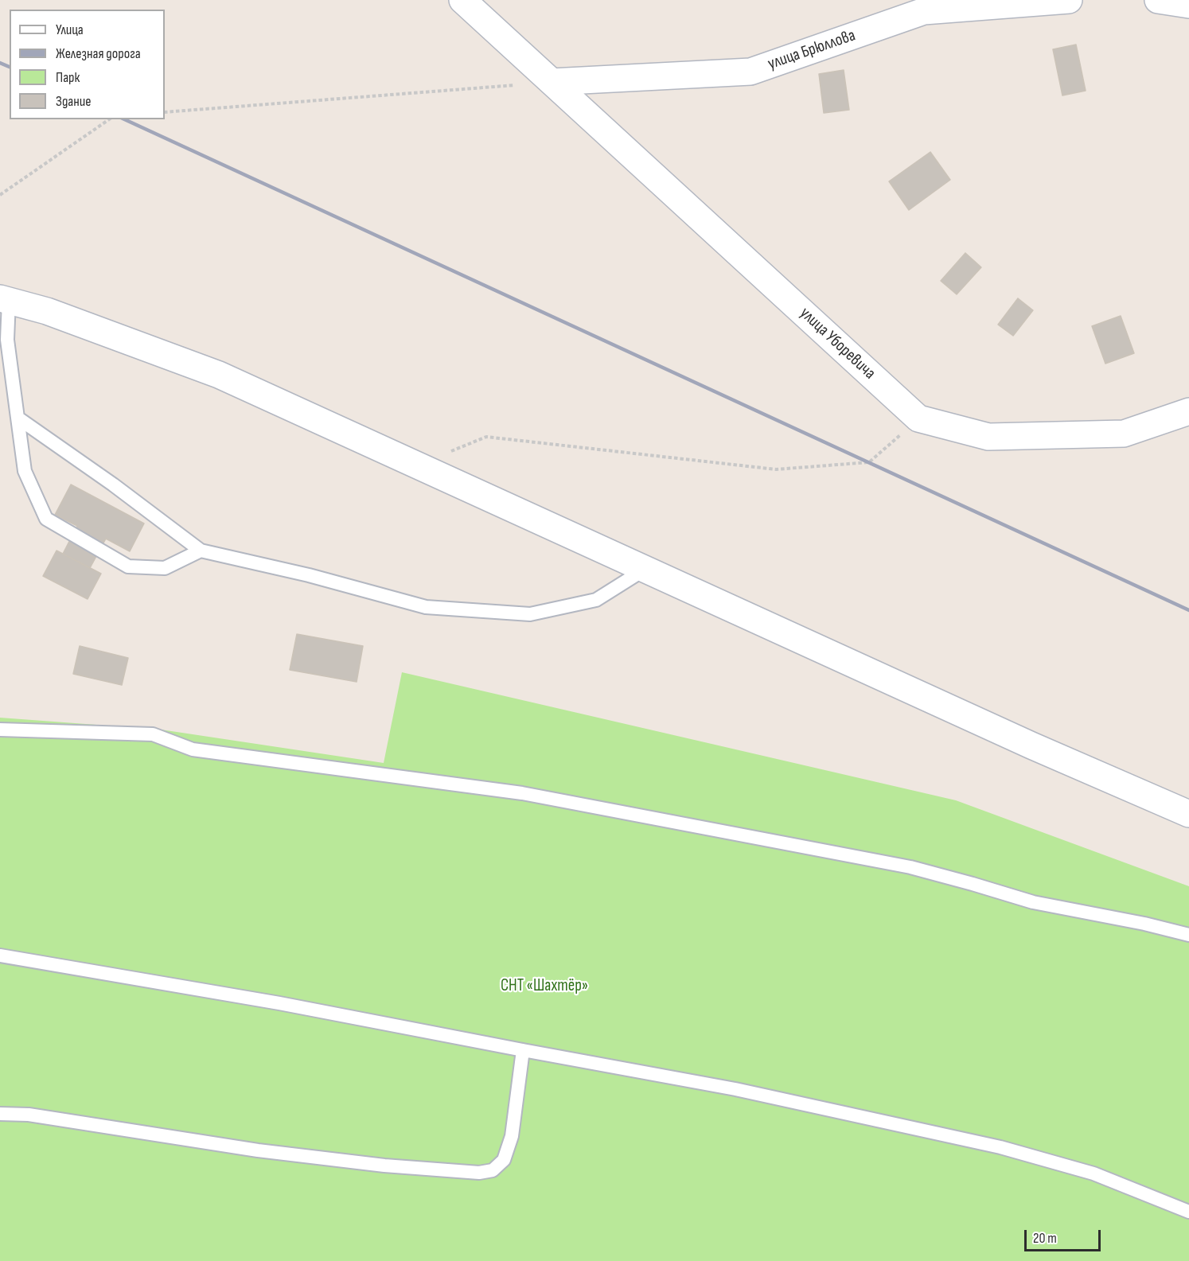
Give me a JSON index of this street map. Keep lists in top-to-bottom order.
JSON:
{
  "streets": {
    "street": ["улица Брюллова", "улица Уборевича"]
  },
  "crossings": [
    ["улица Брюллова", "улица Уборевича"]
  ],
  "parks": ["СНТ «Шахтёр»"],
  "legend": [
    "Улица",
    "Железная дорога",
    "Парк",
    "Здание"
  ],
  "scale_bar": "20 m"
}
